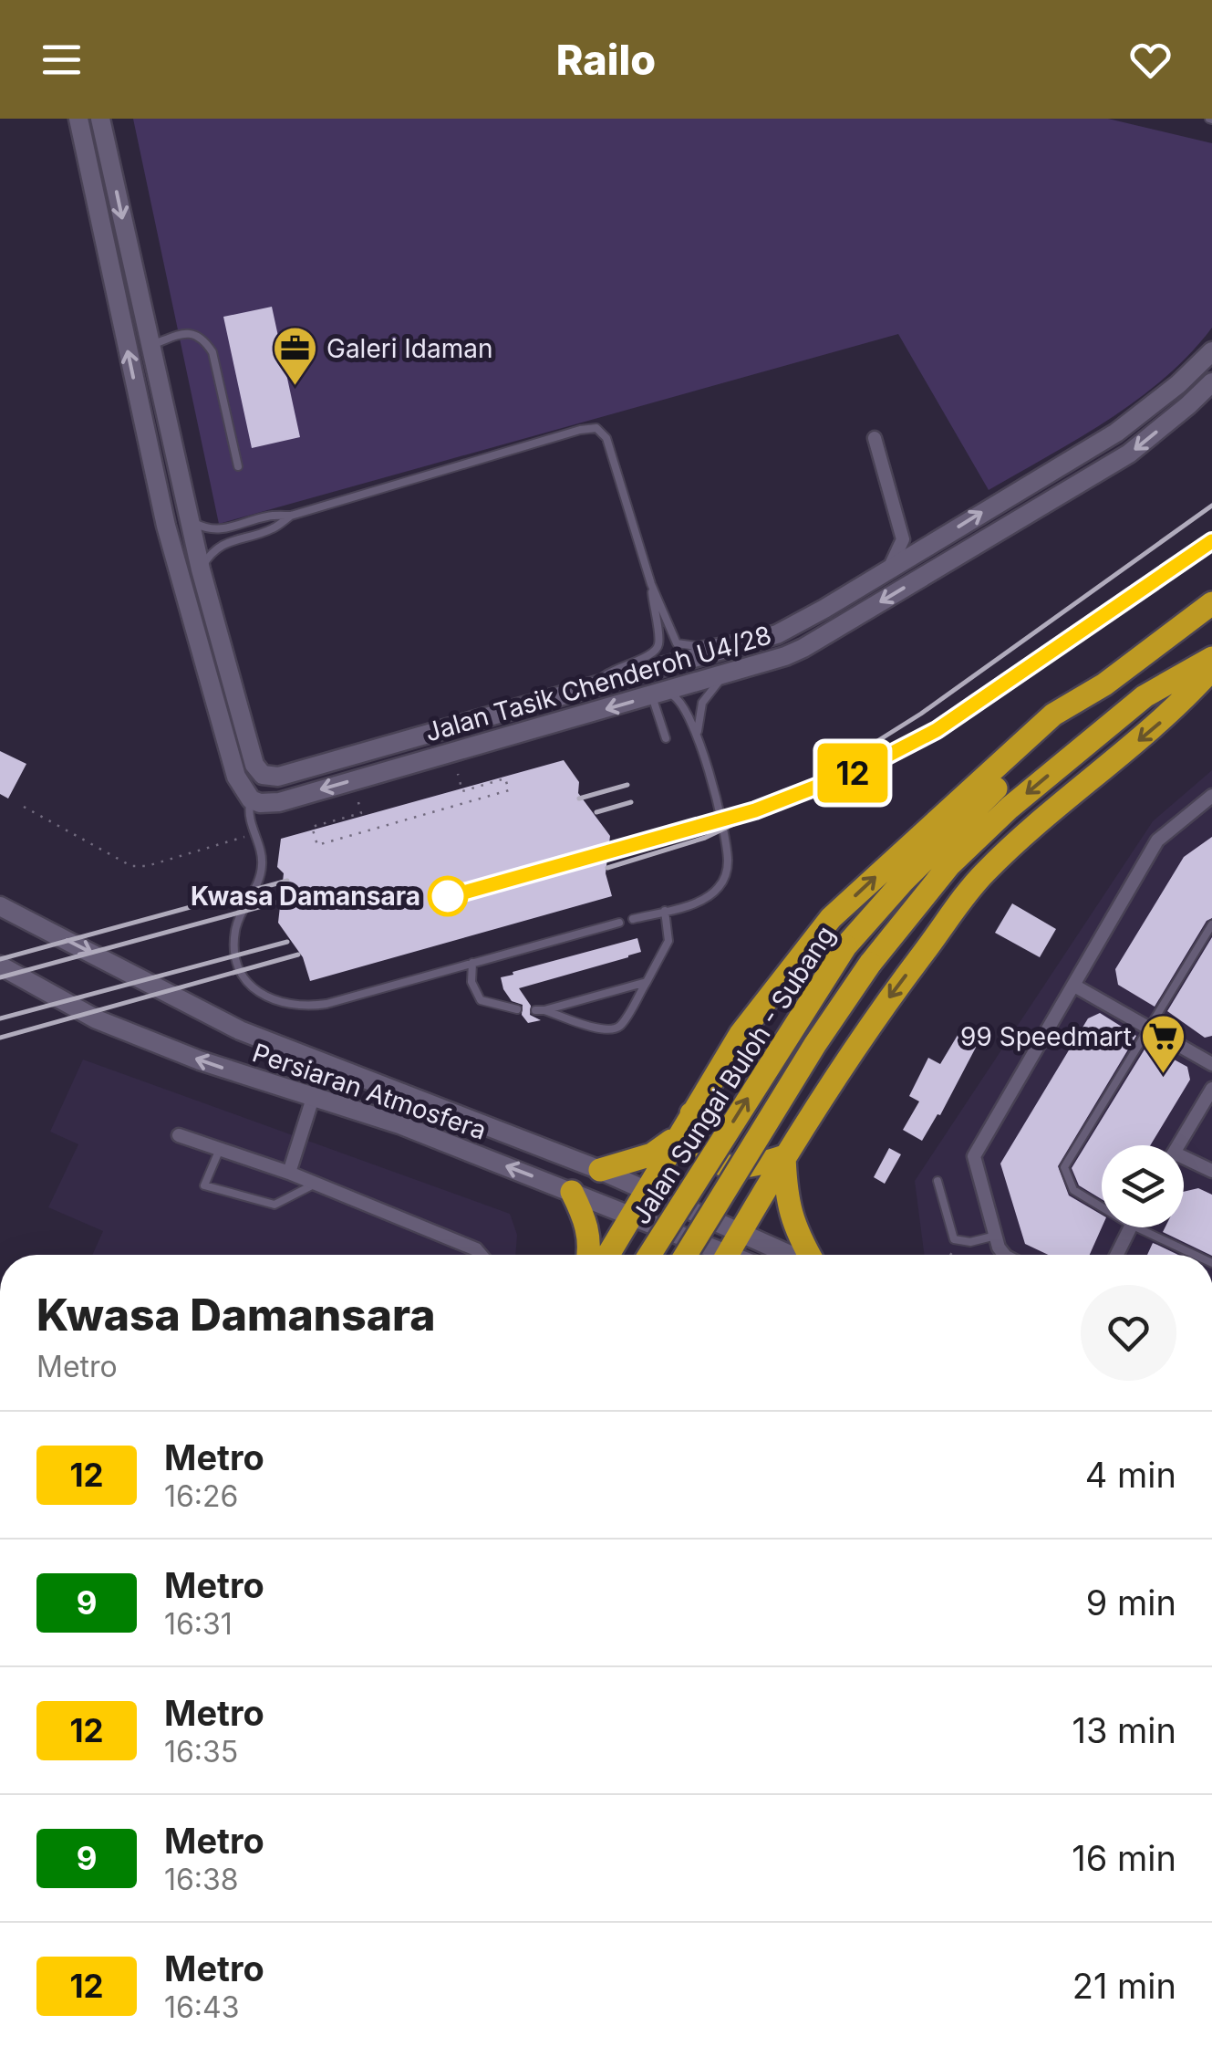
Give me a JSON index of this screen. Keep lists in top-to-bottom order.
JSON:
{
  "streets": {
    "highway": ["Jalan Sungai Buloh - Subang"],
    "street": ["Jalan Tasik Chenderoh U4/28", "Persiaran Atmosfera"]
  },
  "crossings": [
    ["Jalan Sungai Buloh - Subang", "Persiaran Atmosfera"]
  ],
  "places": {
    "office": ["Galeri Idaman"],
    "other": ["Kwasa Damansara"],
    "supermarket": ["99 Speedmart"]
  },
  "lines": ["metro line 12"],
  "page": {
    "header": "Railo",
    "on_map": "12",
    "heading": ["Kwasa Damansara", "Metro"],
    "list": [
      {
        "mark": "12",
        "name": "Metro",
        "note": "16:26",
        "value": "4 min"
      },
      {
        "mark": "9",
        "name": "Metro",
        "note": "16:31",
        "value": "9 min"
      },
      {
        "mark": "12",
        "name": "Metro",
        "note": "16:35",
        "value": "13 min"
      },
      {
        "mark": "9",
        "name": "Metro",
        "note": "16:38",
        "value": "16 min"
      },
      {
        "mark": "12",
        "name": "Metro",
        "note": "16:43",
        "value": "21 min"
      }
    ]
  }
}
